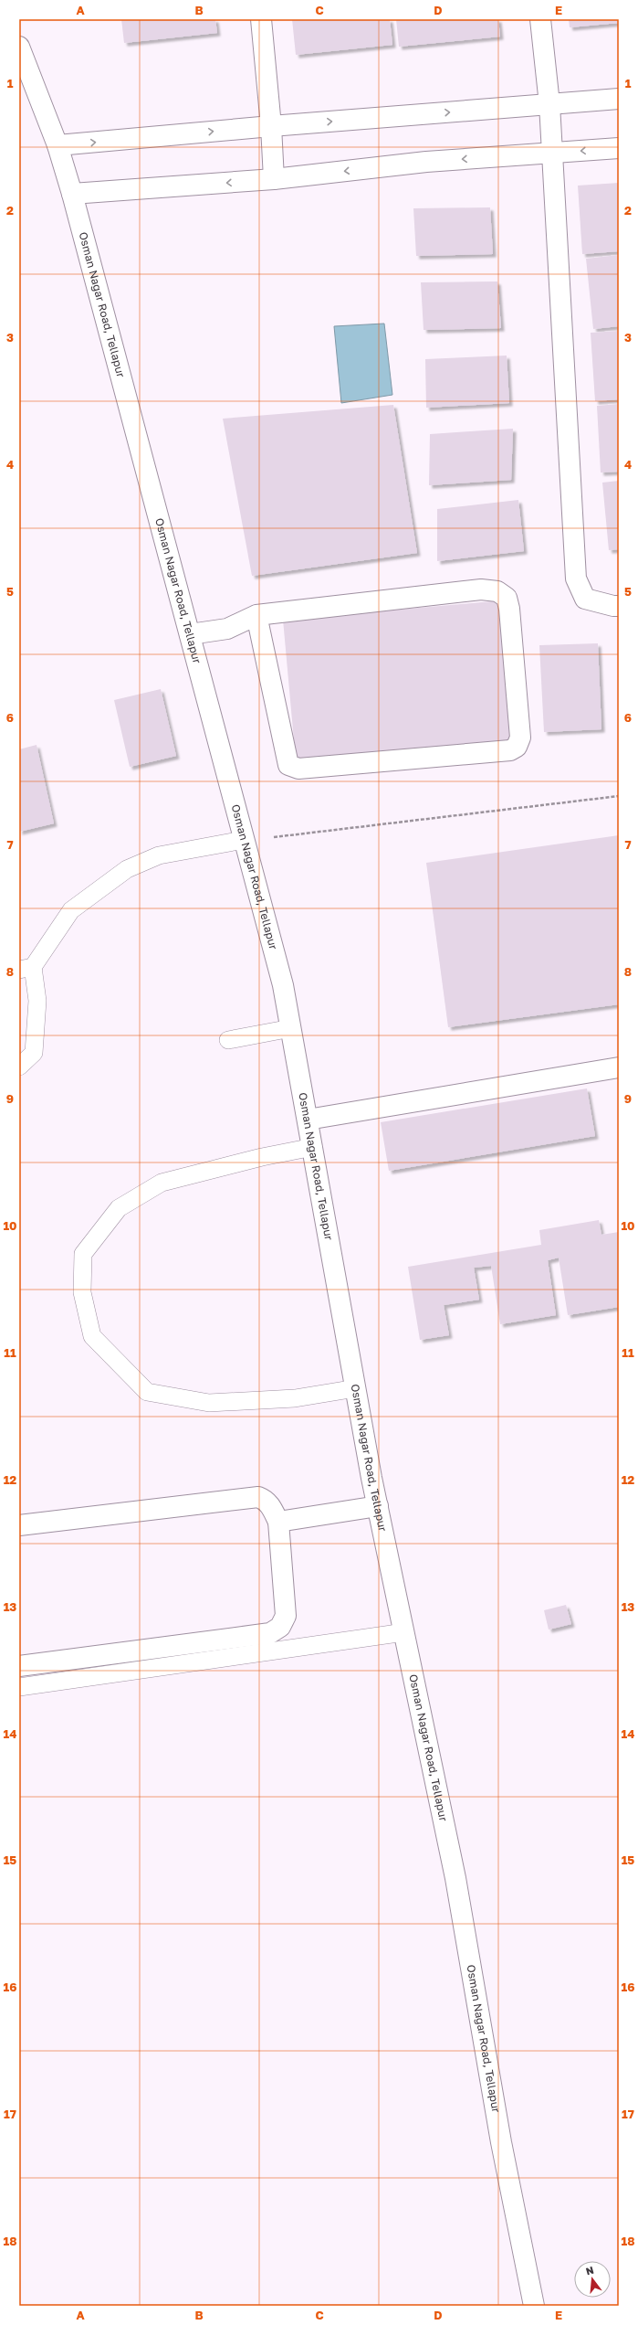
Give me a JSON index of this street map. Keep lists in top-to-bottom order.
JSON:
{
  "streets": {
    "street": ["Osman Nagar Road, Tellapur"]
  },
  "north": "top",
  "grid": {
    "columns": [
      "A",
      "B",
      "C",
      "D",
      "E"
    ],
    "rows": [
      "1",
      "2",
      "3",
      "4",
      "5",
      "6",
      "7",
      "8",
      "9",
      "10",
      "11",
      "12",
      "13",
      "14",
      "15",
      "16",
      "17",
      "18"
    ]
  }
}
